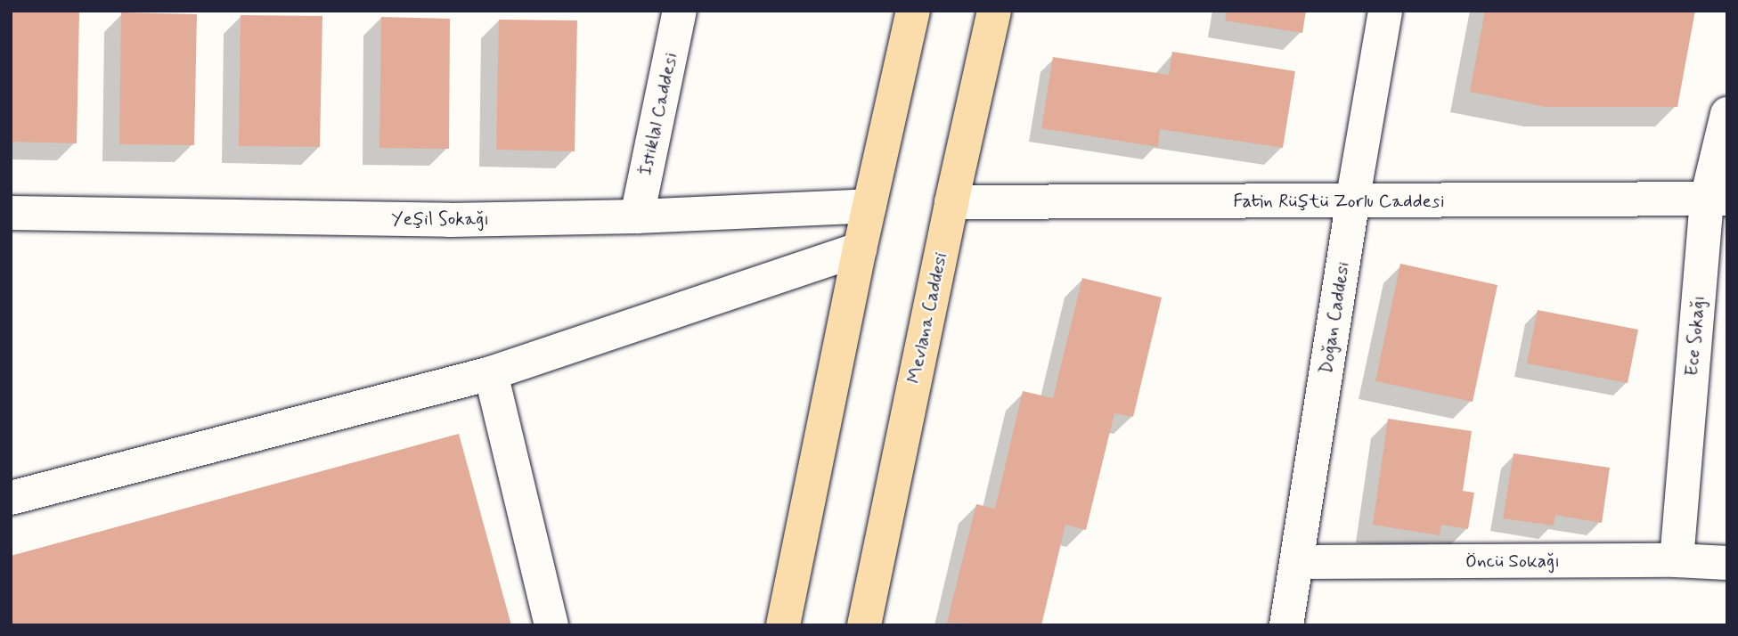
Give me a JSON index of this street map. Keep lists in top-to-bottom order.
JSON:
{
  "streets": {
    "main road": ["Mevlana Caddesi"],
    "street": [
      "İstiklal Caddesi",
      "Fatin Rüştü Zorlu Caddesi",
      "Yeşil Sokağı",
      "Doğan Caddesi",
      "Ece Sokağı",
      "Öncü Sokağı"
    ]
  },
  "crossings": [
    ["İstiklal Caddesi", "Yeşil Sokağı"],
    ["Fatin Rüştü Zorlu Caddesi", "Mevlana Caddesi"],
    ["Fatin Rüştü Zorlu Caddesi", "Doğan Caddesi"],
    ["Fatin Rüştü Zorlu Caddesi", "Ece Sokağı"],
    ["Doğan Caddesi", "Öncü Sokağı"],
    ["Ece Sokağı", "Öncü Sokağı"]
  ]
}
